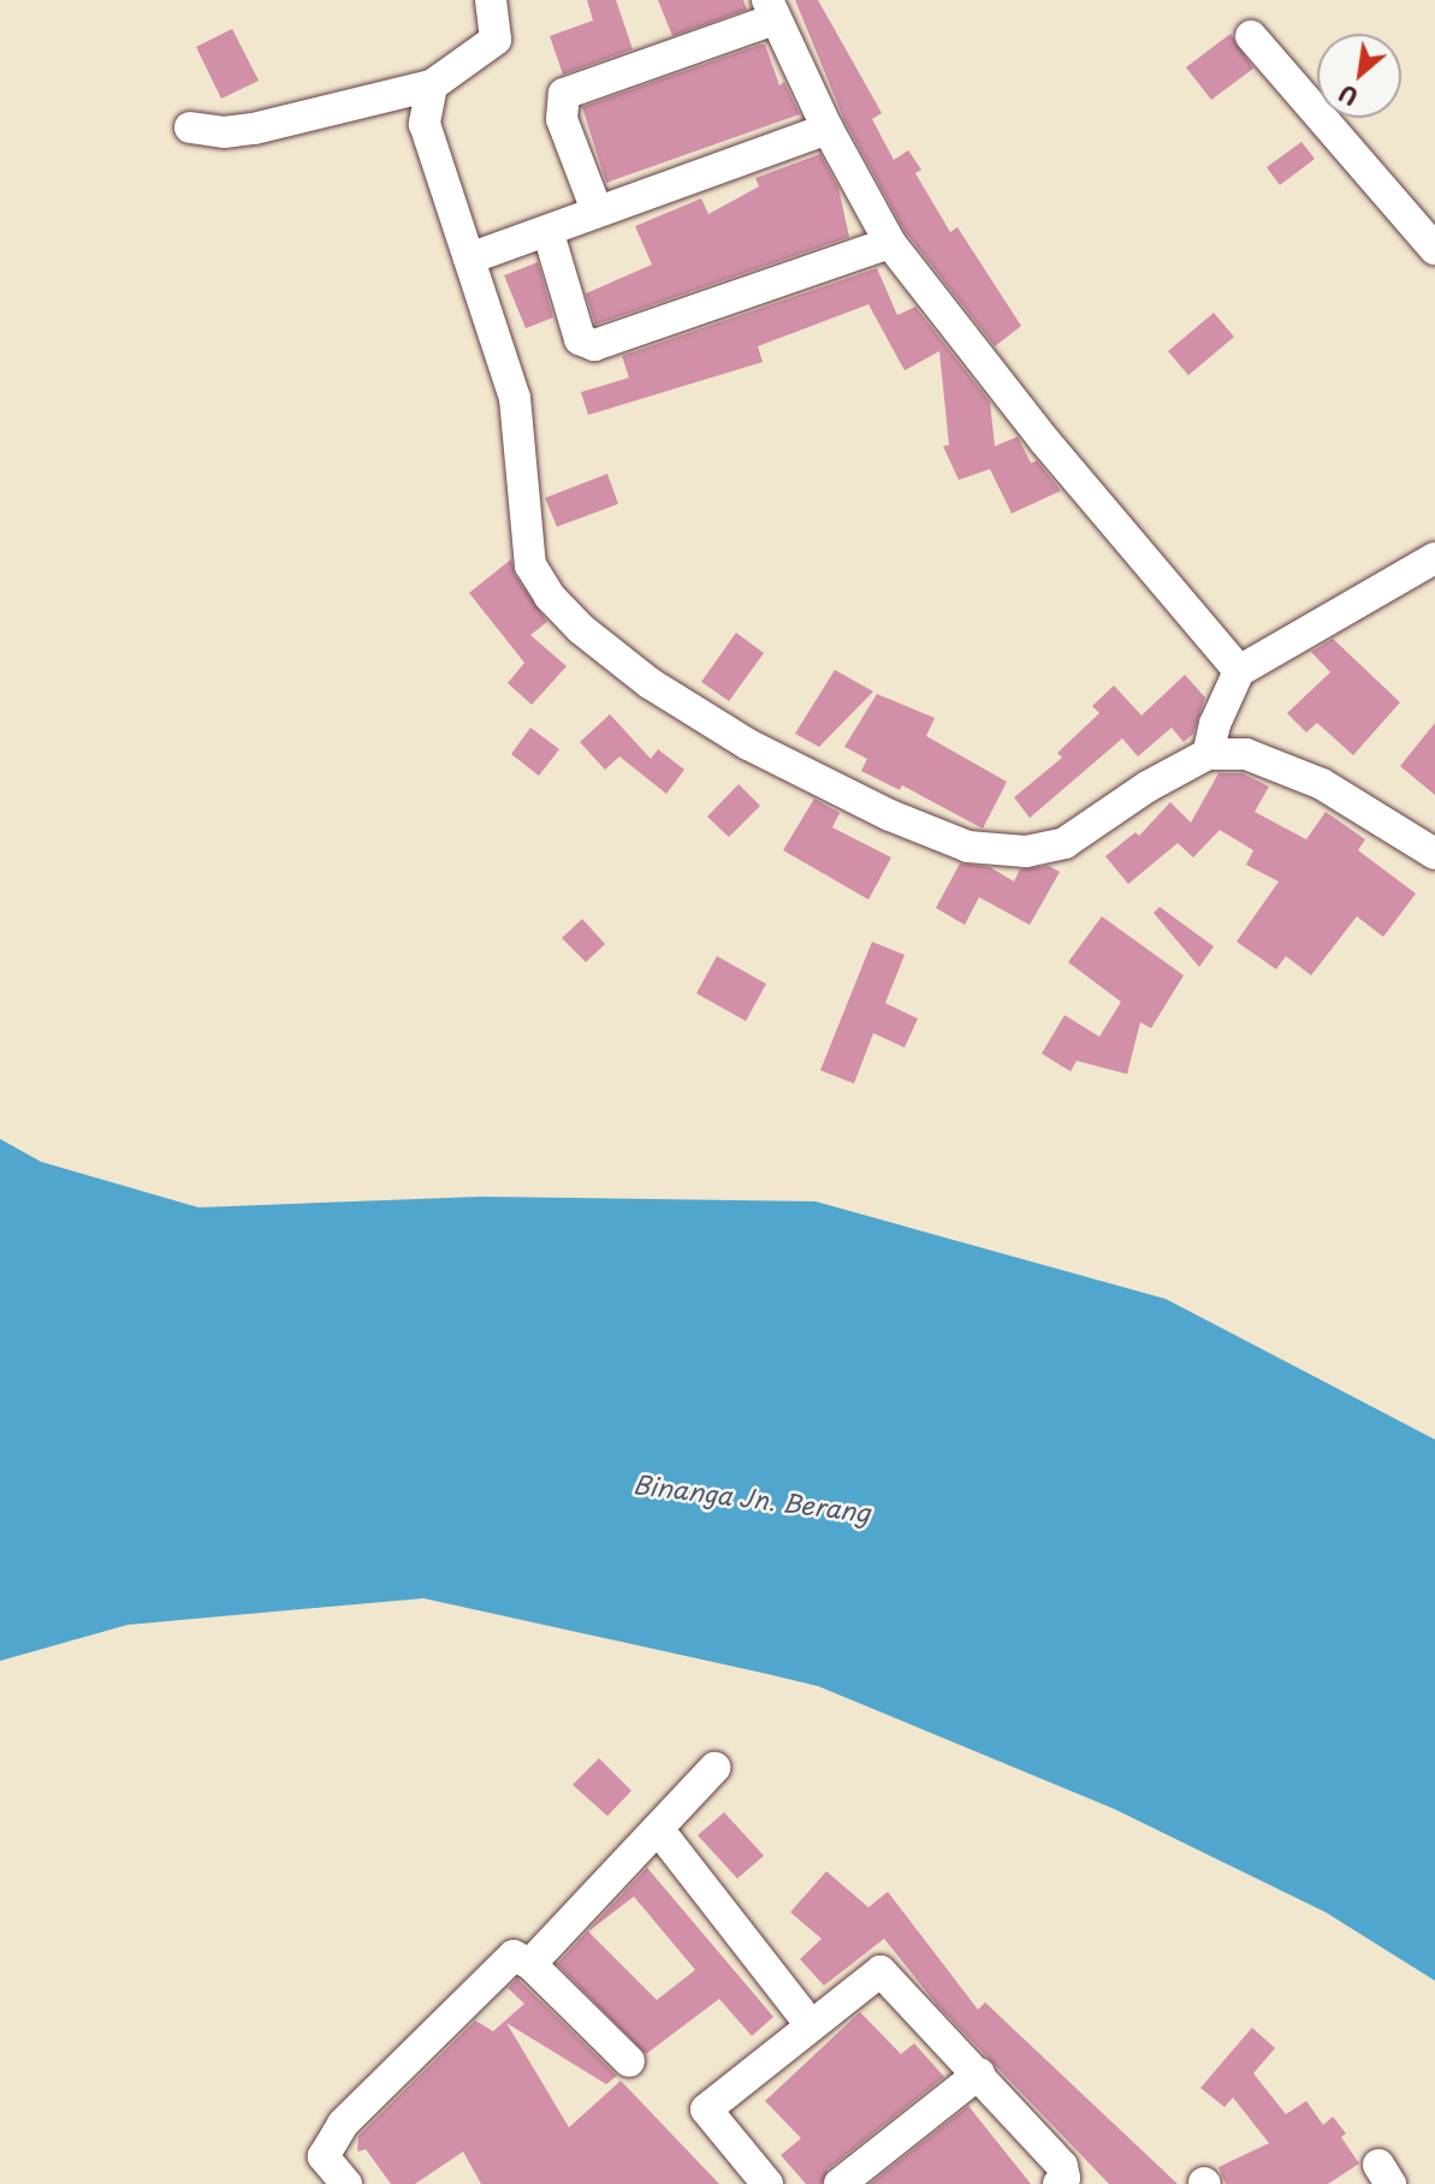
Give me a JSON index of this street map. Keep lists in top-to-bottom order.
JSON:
{
  "water": ["Binanga Jn. Berang"],
  "north": "bottom left"
}
